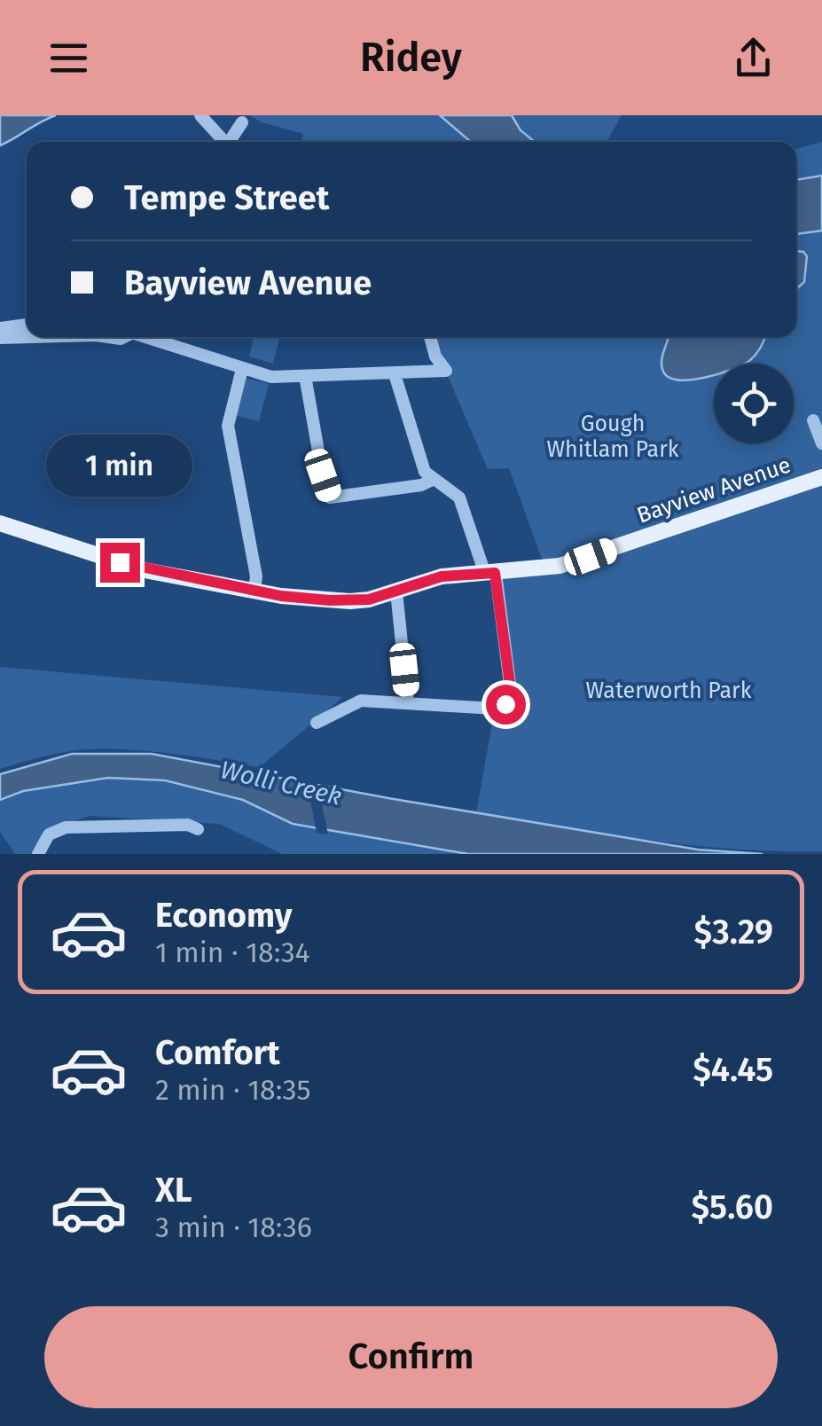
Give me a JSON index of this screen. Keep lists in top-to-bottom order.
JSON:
{
  "streets": {
    "main road": ["Bayview Avenue"]
  },
  "water": ["Wolli Creek"],
  "parks": ["Gough Whitlam Park", "Waterworth Park"],
  "page": {
    "header": "Ridey",
    "banner": ["Tempe Street", "Bayview Avenue"],
    "bubble": "1 min",
    "list": [
      {
        "name": "Economy",
        "note": "1 min · 18:34",
        "value": "$3.29"
      },
      {
        "name": "Comfort",
        "note": "2 min · 18:35",
        "value": "$4.45"
      },
      {
        "name": "XL",
        "note": "3 min · 18:36",
        "value": "$5.60"
      }
    ],
    "buttons": "Confirm"
  }
}
